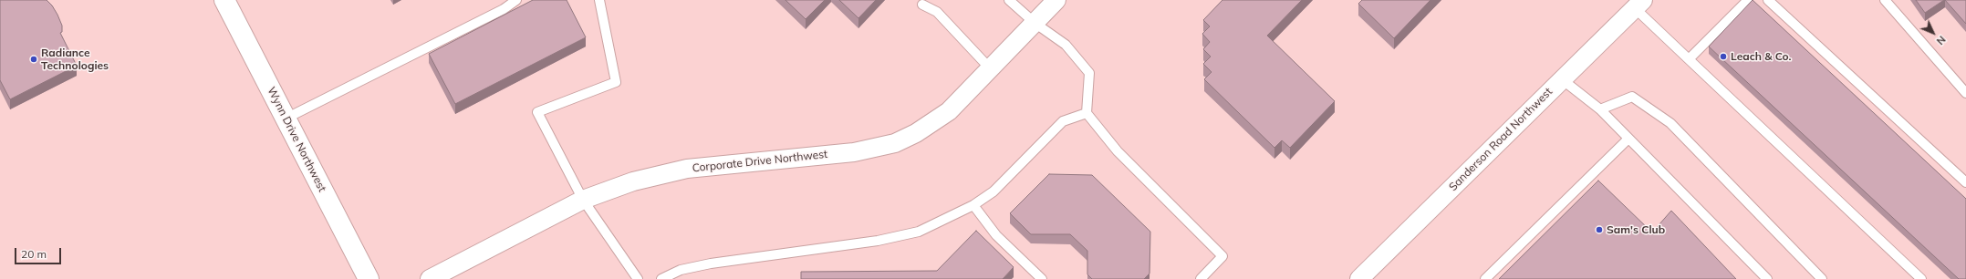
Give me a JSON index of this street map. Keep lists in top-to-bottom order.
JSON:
{
  "streets": {
    "street": ["Wynn Drive Northwest", "Sanderson Road Northwest", "Corporate Drive Northwest"]
  },
  "places": ["Leach & Co.", "Radiance Technologies", "Sam's Club"],
  "scale_bar": "20 m",
  "north": "bottom right"
}
